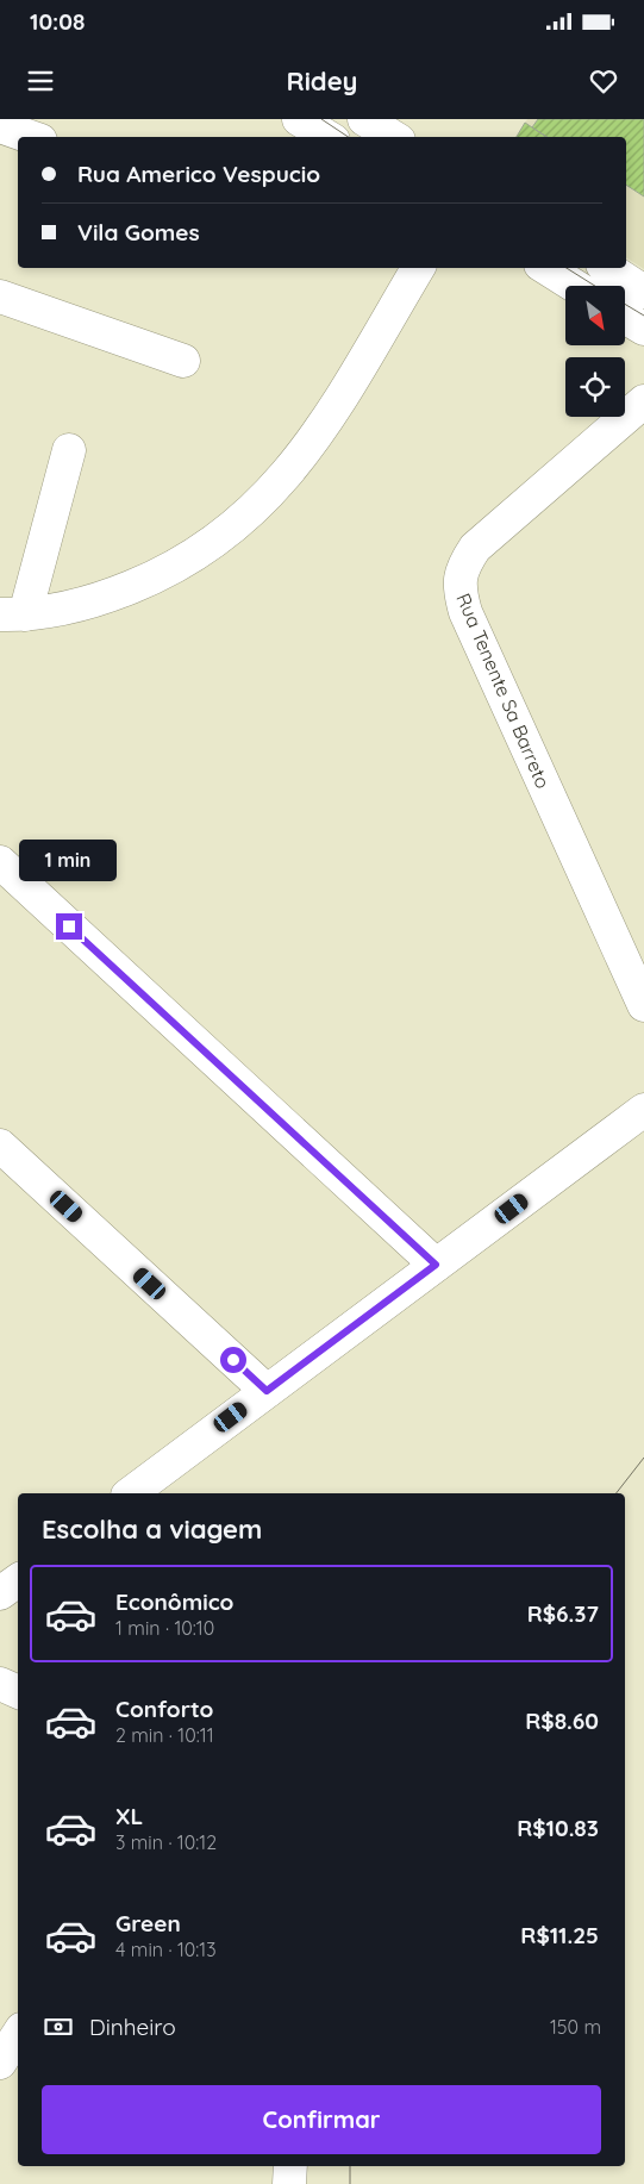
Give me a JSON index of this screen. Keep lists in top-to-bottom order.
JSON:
{
  "streets": {
    "street": ["Rua Tenente Sa Barreto"]
  },
  "north": "bottom right",
  "page": {
    "status": "10:08",
    "header": "Ridey",
    "banner": ["Rua Americo Vespucio", "Vila Gomes"],
    "bubble": "1 min",
    "heading": "Escolha a viagem",
    "list": [
      {
        "name": "Econômico",
        "note": "1 min · 10:10",
        "value": "R$6.37"
      },
      {
        "name": "Conforto",
        "note": "2 min · 10:11",
        "value": "R$8.60"
      },
      {
        "name": "XL",
        "note": "3 min · 10:12",
        "value": "R$10.83"
      },
      {
        "name": "Green",
        "note": "4 min · 10:13",
        "value": "R$11.25"
      }
    ],
    "pay": ["Dinheiro", "150 m"],
    "buttons": "Confirmar"
  }
}
